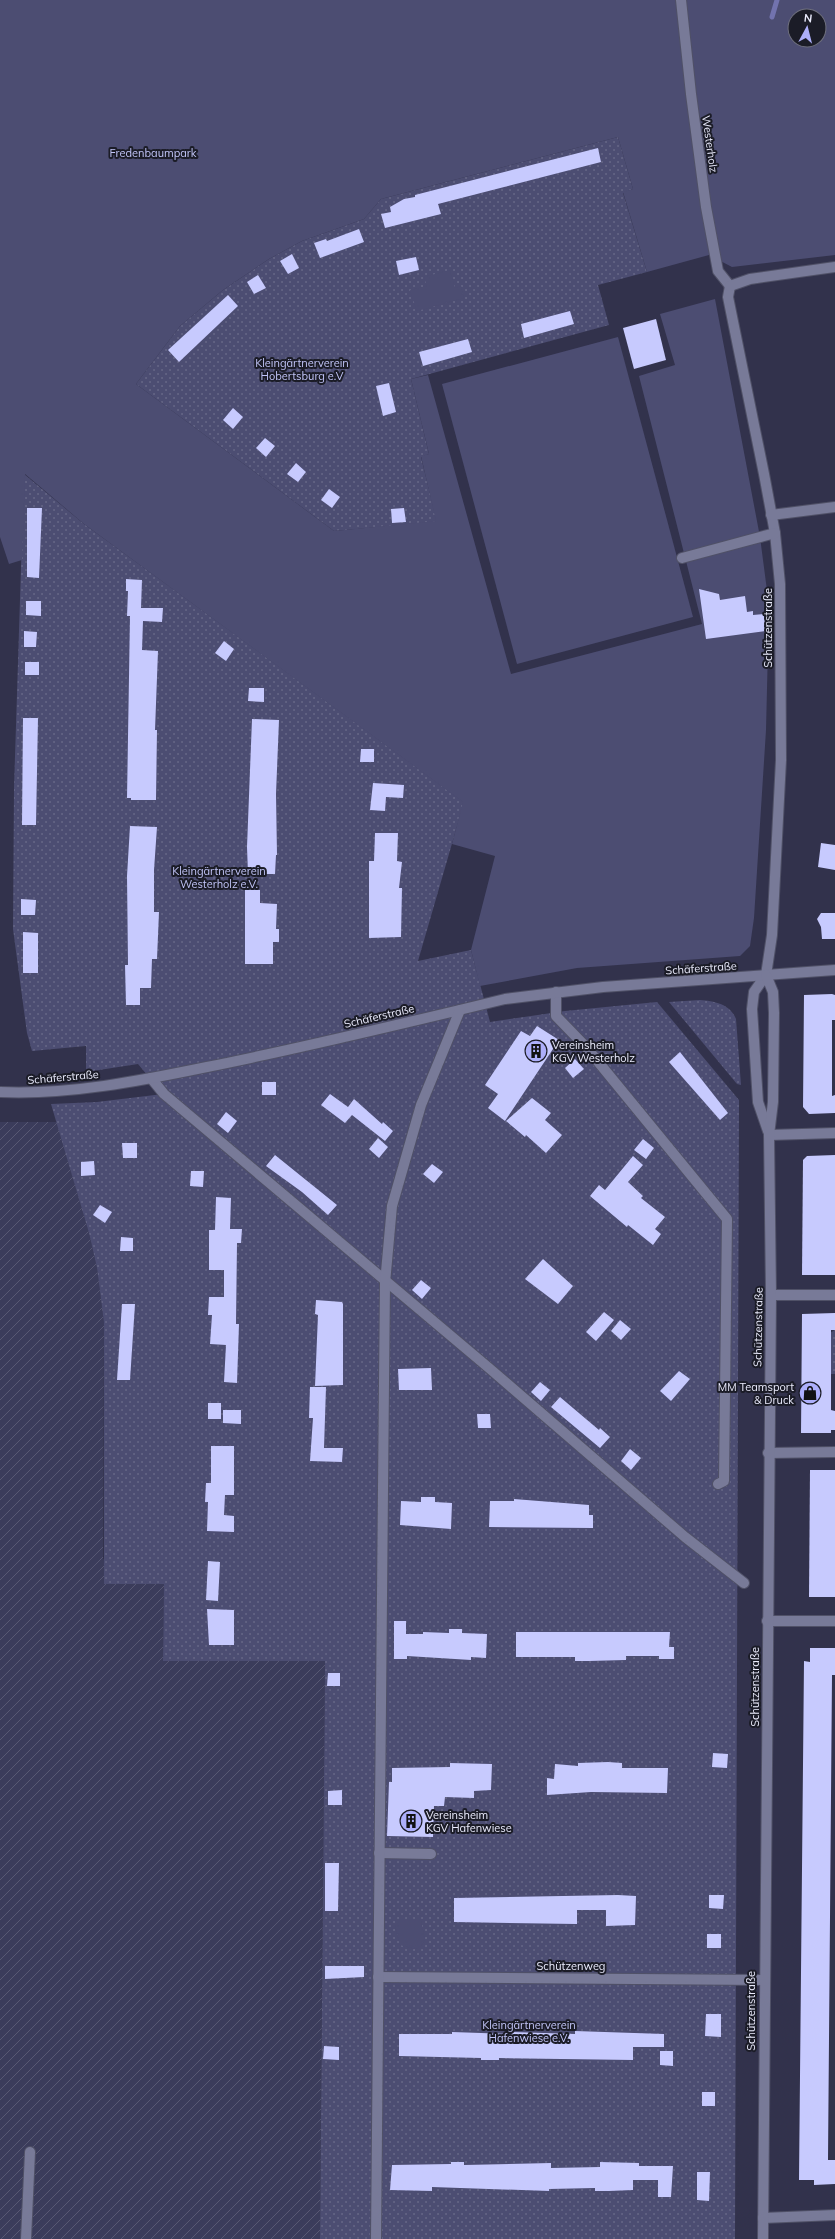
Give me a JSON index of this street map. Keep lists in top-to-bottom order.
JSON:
{
  "streets": {
    "street": [
      "Westerholz",
      "Schützenstraße",
      "Schäferstraße",
      "Schützenweg"
    ]
  },
  "crossings": [
    ["Westerholz", "Schützenstraße"],
    ["Schützenstraße", "Schäferstraße"],
    ["Schützenstraße", "Schützenweg"]
  ],
  "parks": [
    "Fredenbaumpark",
    "Kleingärtnerverein Hobertsburg e.V",
    "Kleingärtnerverein Westerholz e.V.",
    "Kleingärtnerverein Hafenwiese e.V."
  ],
  "places": {
    "building": ["Vereinsheim KGV Westerholz", "Vereinsheim KGV Hafenwiese"],
    "shop": ["MM Teamsport & Druck"]
  },
  "north": "top"
}
